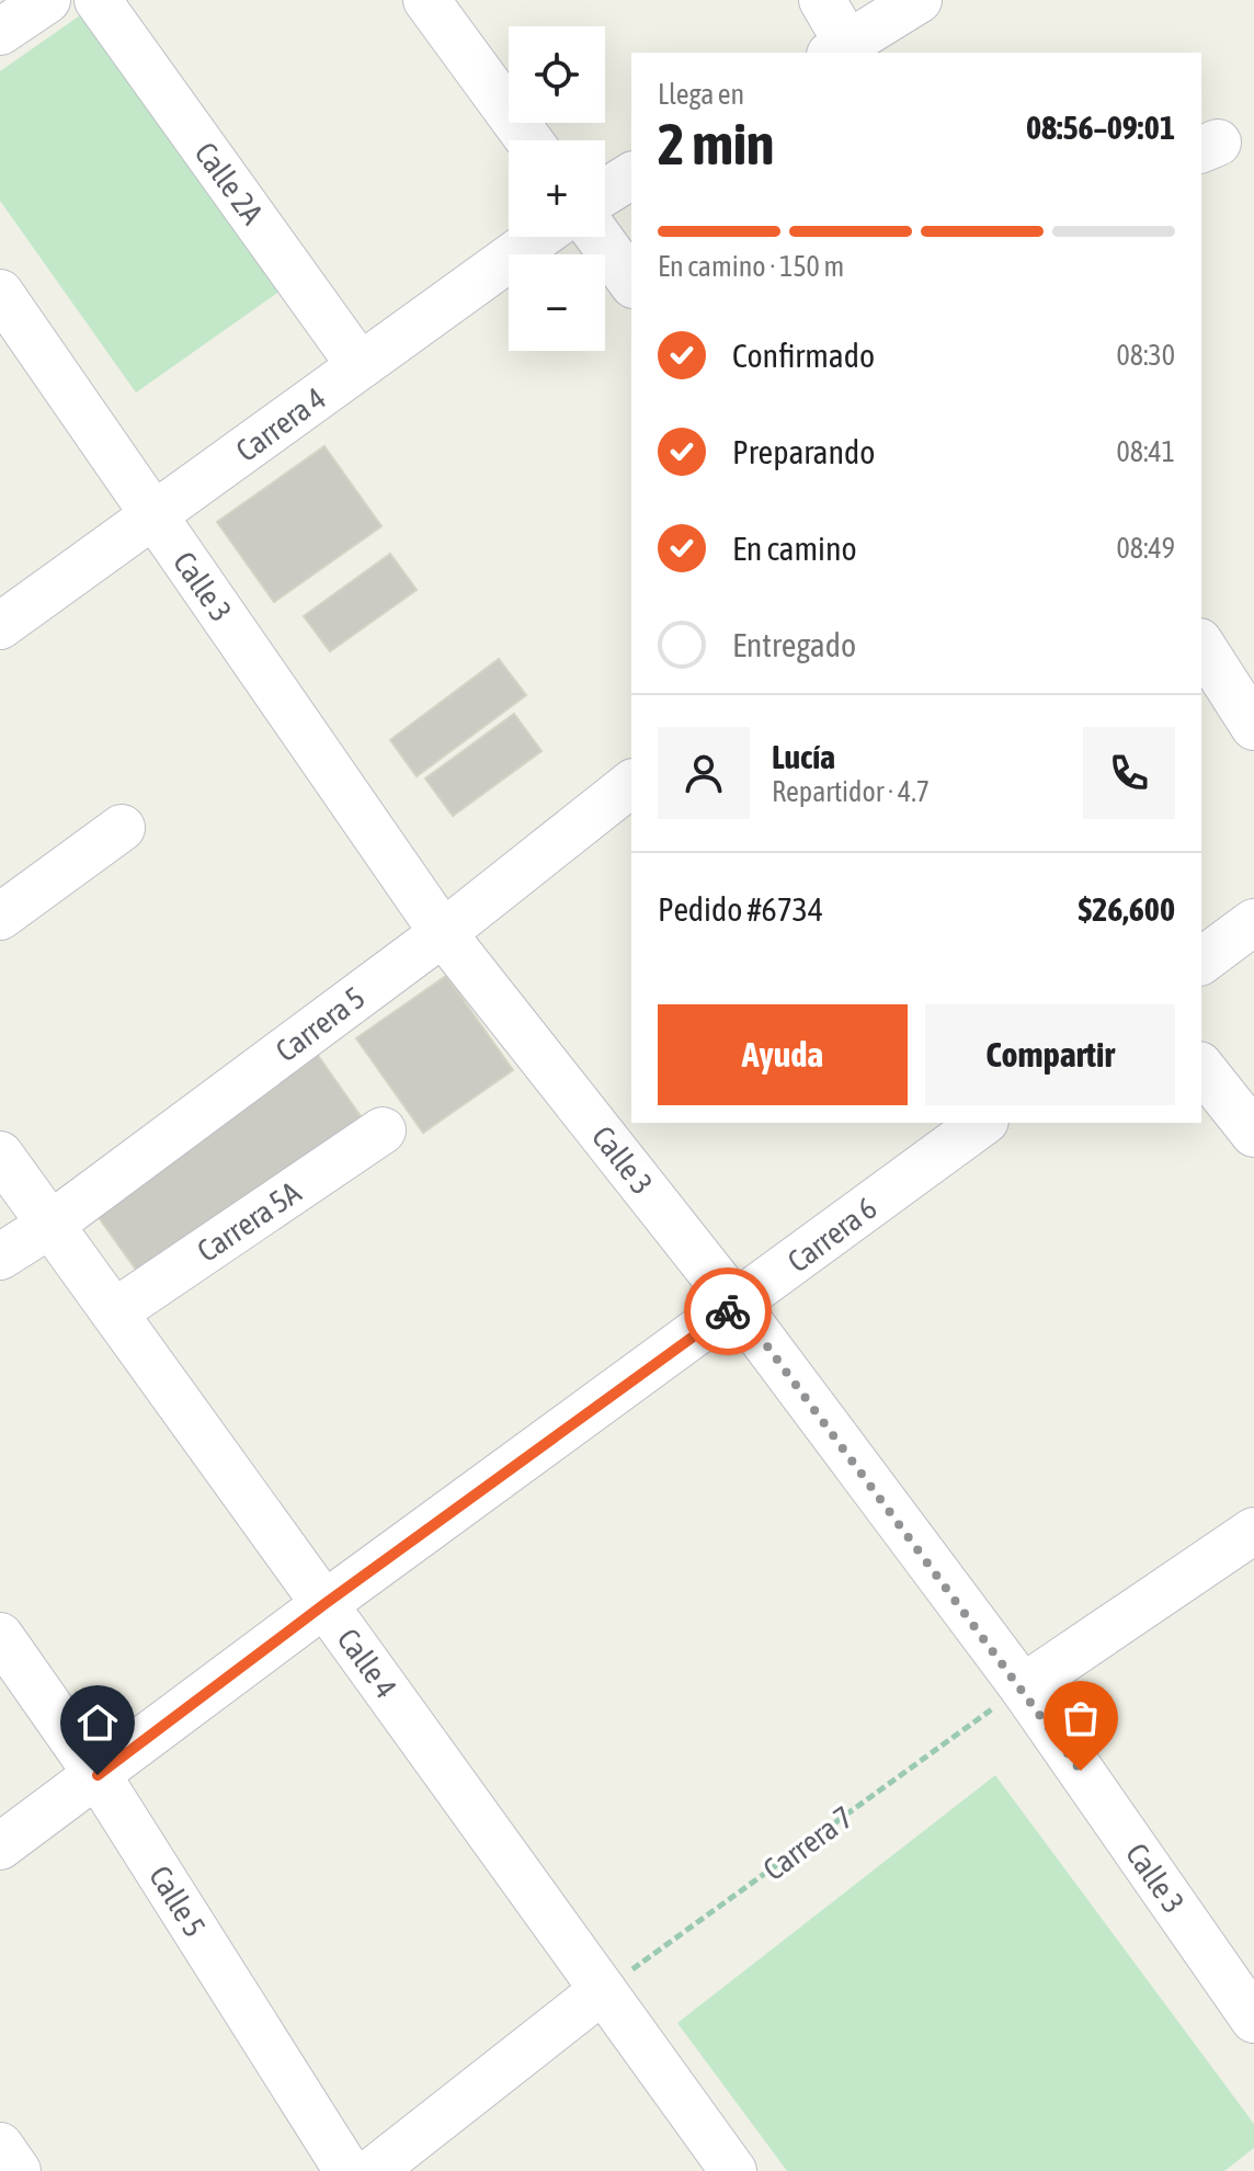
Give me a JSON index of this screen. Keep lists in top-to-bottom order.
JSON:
{
  "streets": {
    "street": [
      "Calle 2A",
      "Carrera 4",
      "Calle 3",
      "Carrera 5",
      "Carrera 5A",
      "Carrera 6",
      "Calle 4",
      "Calle 5"
    ],
    "path": ["Carrera 7"]
  },
  "crossings": [
    ["Calle 2A", "Carrera 4"],
    ["Carrera 4", "Calle 3"],
    ["Calle 3", "Carrera 5"],
    ["Calle 3", "Carrera 6"],
    ["Calle 3", "Carrera 7"],
    ["Carrera 5", "Calle 4"],
    ["Carrera 5A", "Calle 4"],
    ["Carrera 6", "Calle 4"],
    ["Carrera 6", "Calle 5"],
    ["Calle 4", "Carrera 7"]
  ],
  "page": {
    "map_buttons": ["+", "−"],
    "heading": ["2 min", "Llega en", "08:56–09:01"],
    "panel": [
      "Lucía",
      "Repartidor · 4.7",
      "Pedido #6734",
      "$26,600"
    ],
    "bar": "En camino · 150 m",
    "list": [
      ["Confirmado", "08:30"],
      ["Preparando", "08:41"],
      ["En camino", "08:49"],
      "Entregado"
    ],
    "buttons": ["Ayuda", "Compartir"]
  }
}
